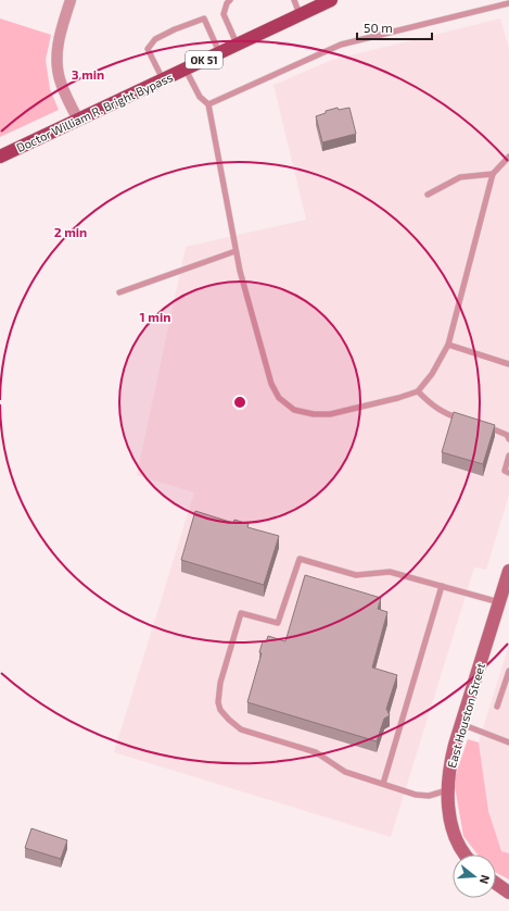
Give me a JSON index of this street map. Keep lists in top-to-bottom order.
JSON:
{
  "streets": {
    "main road": ["OK 51", "Doctor William R. Bright Bypass"],
    "street": ["East Houston Street"]
  },
  "scale_bar": "50 m",
  "north": "right",
  "rings": ["3 min", "2 min", "1 min"]
}
